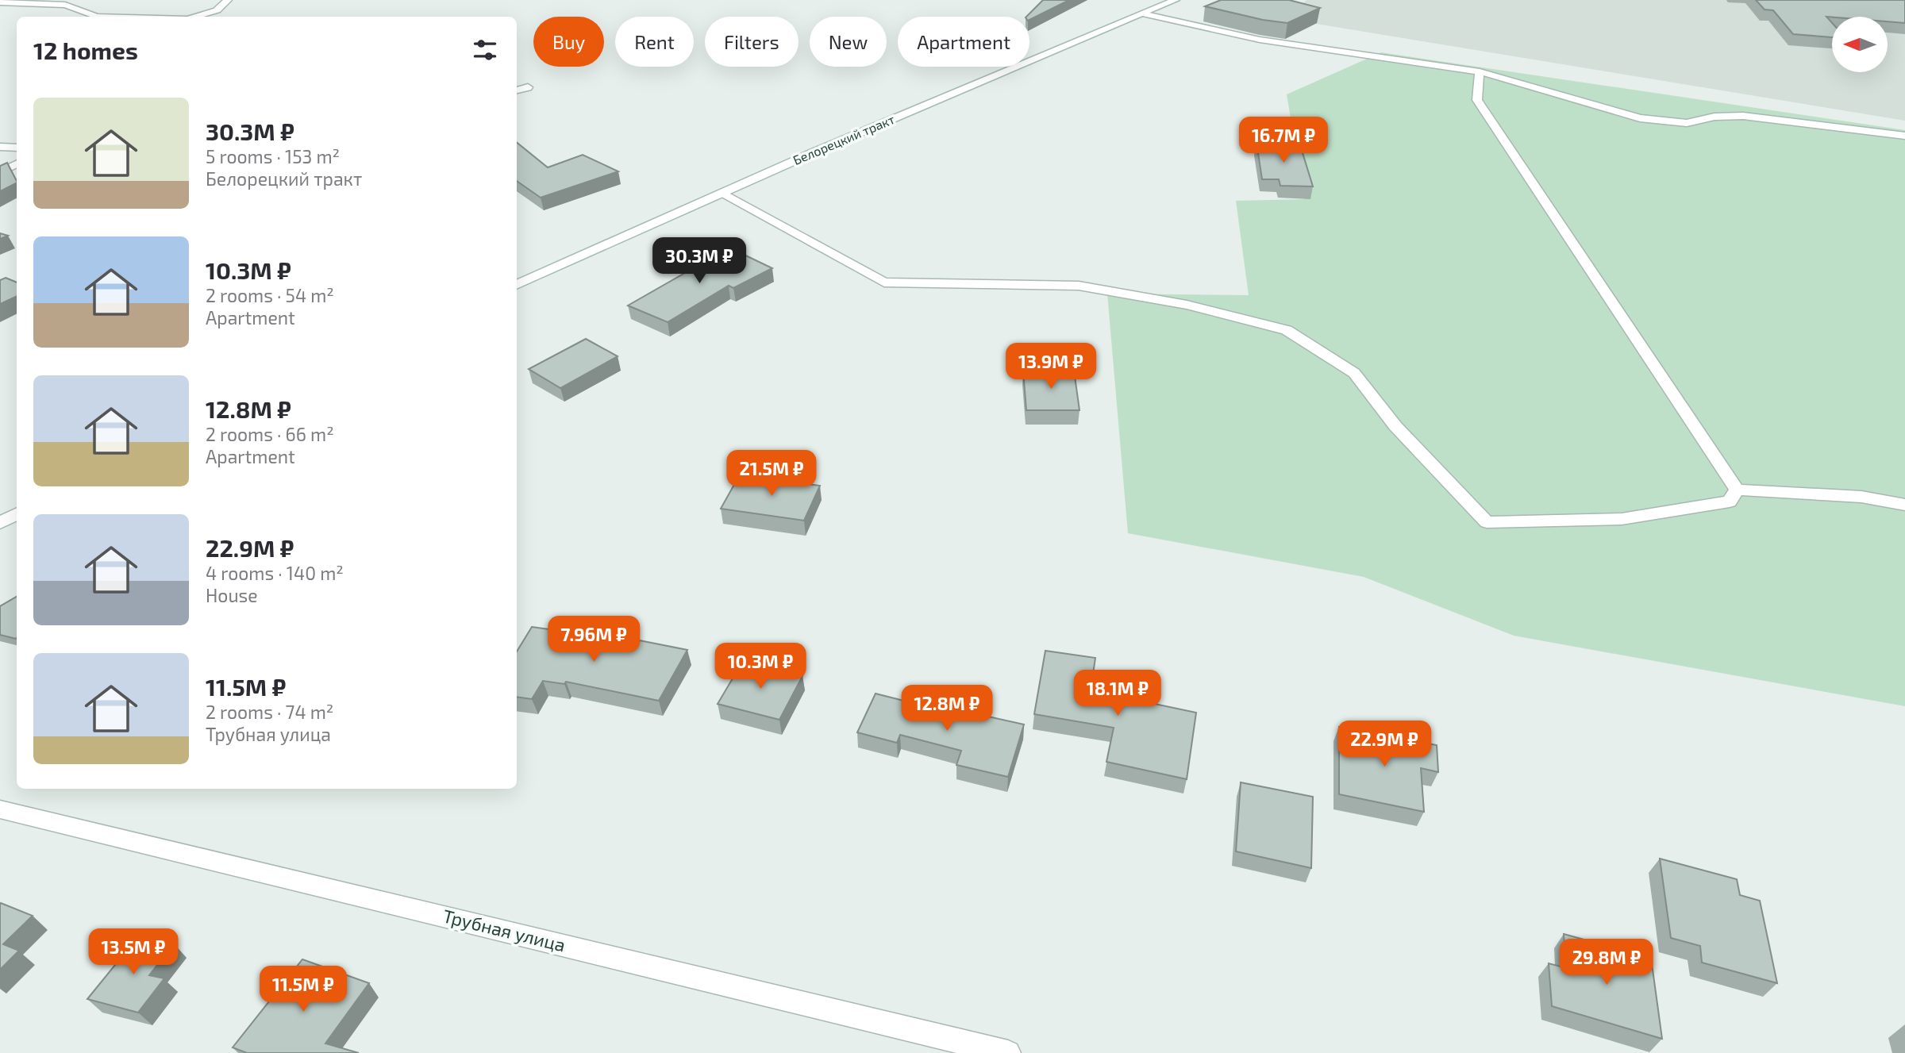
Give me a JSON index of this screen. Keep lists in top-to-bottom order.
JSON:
{
  "streets": {
    "street": ["Белорецкий тракт", "Трубная улица"]
  },
  "north": "left",
  "page": {
    "chip": [
      "Buy",
      "Rent",
      "Filters",
      "New",
      "Apartment"
    ],
    "heading": "12 homes",
    "list": [
      {
        "name": "30.3M ₽",
        "note": "5 rooms · 153 m² · Белорецкий тракт"
      },
      {
        "name": "10.3M ₽",
        "note": "2 rooms · 54 m² · Apartment"
      },
      {
        "name": "12.8M ₽",
        "note": "2 rooms · 66 m² · Apartment"
      },
      {
        "name": "22.9M ₽",
        "note": "4 rooms · 140 m² · House"
      },
      {
        "name": "11.5M ₽",
        "note": "2 rooms · 74 m² · Трубная улица"
      }
    ],
    "price": [
      "16.7M ₽",
      "30.3M ₽",
      "13.9M ₽",
      "21.5M ₽",
      "7.96M ₽",
      "10.3M ₽",
      "18.1M ₽",
      "12.8M ₽",
      "22.9M ₽",
      "13.5M ₽",
      "29.8M ₽",
      "11.5M ₽"
    ]
  }
}
